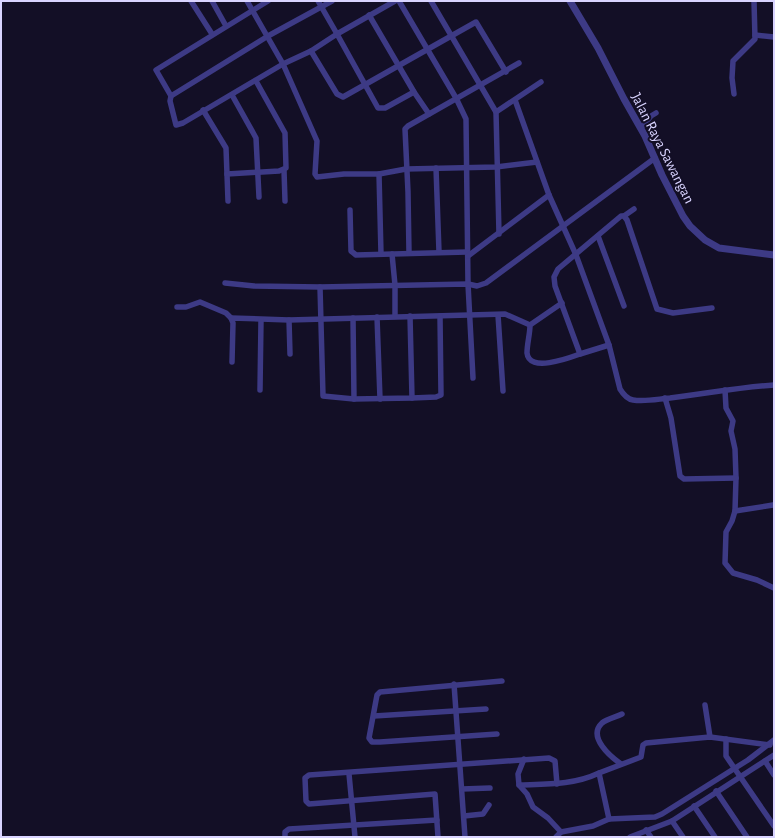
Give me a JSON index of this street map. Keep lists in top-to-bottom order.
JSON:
{
  "streets": {
    "street": ["Jalan Raya Sawangan"]
  }
}
